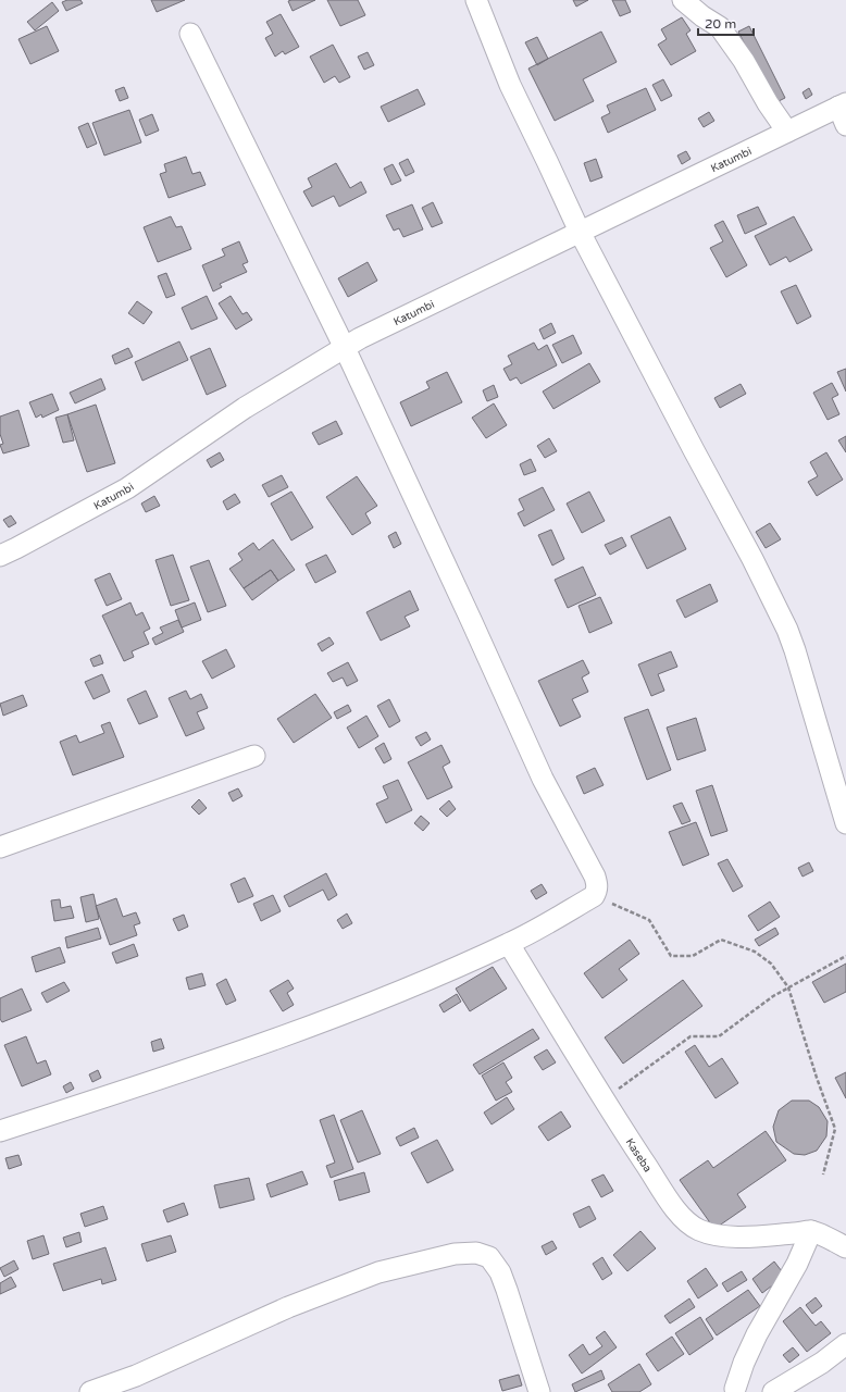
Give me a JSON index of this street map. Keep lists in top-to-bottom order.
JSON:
{
  "streets": {
    "street": ["Katumbi", "Kaseba"]
  },
  "scale_bar": "20 m"
}
